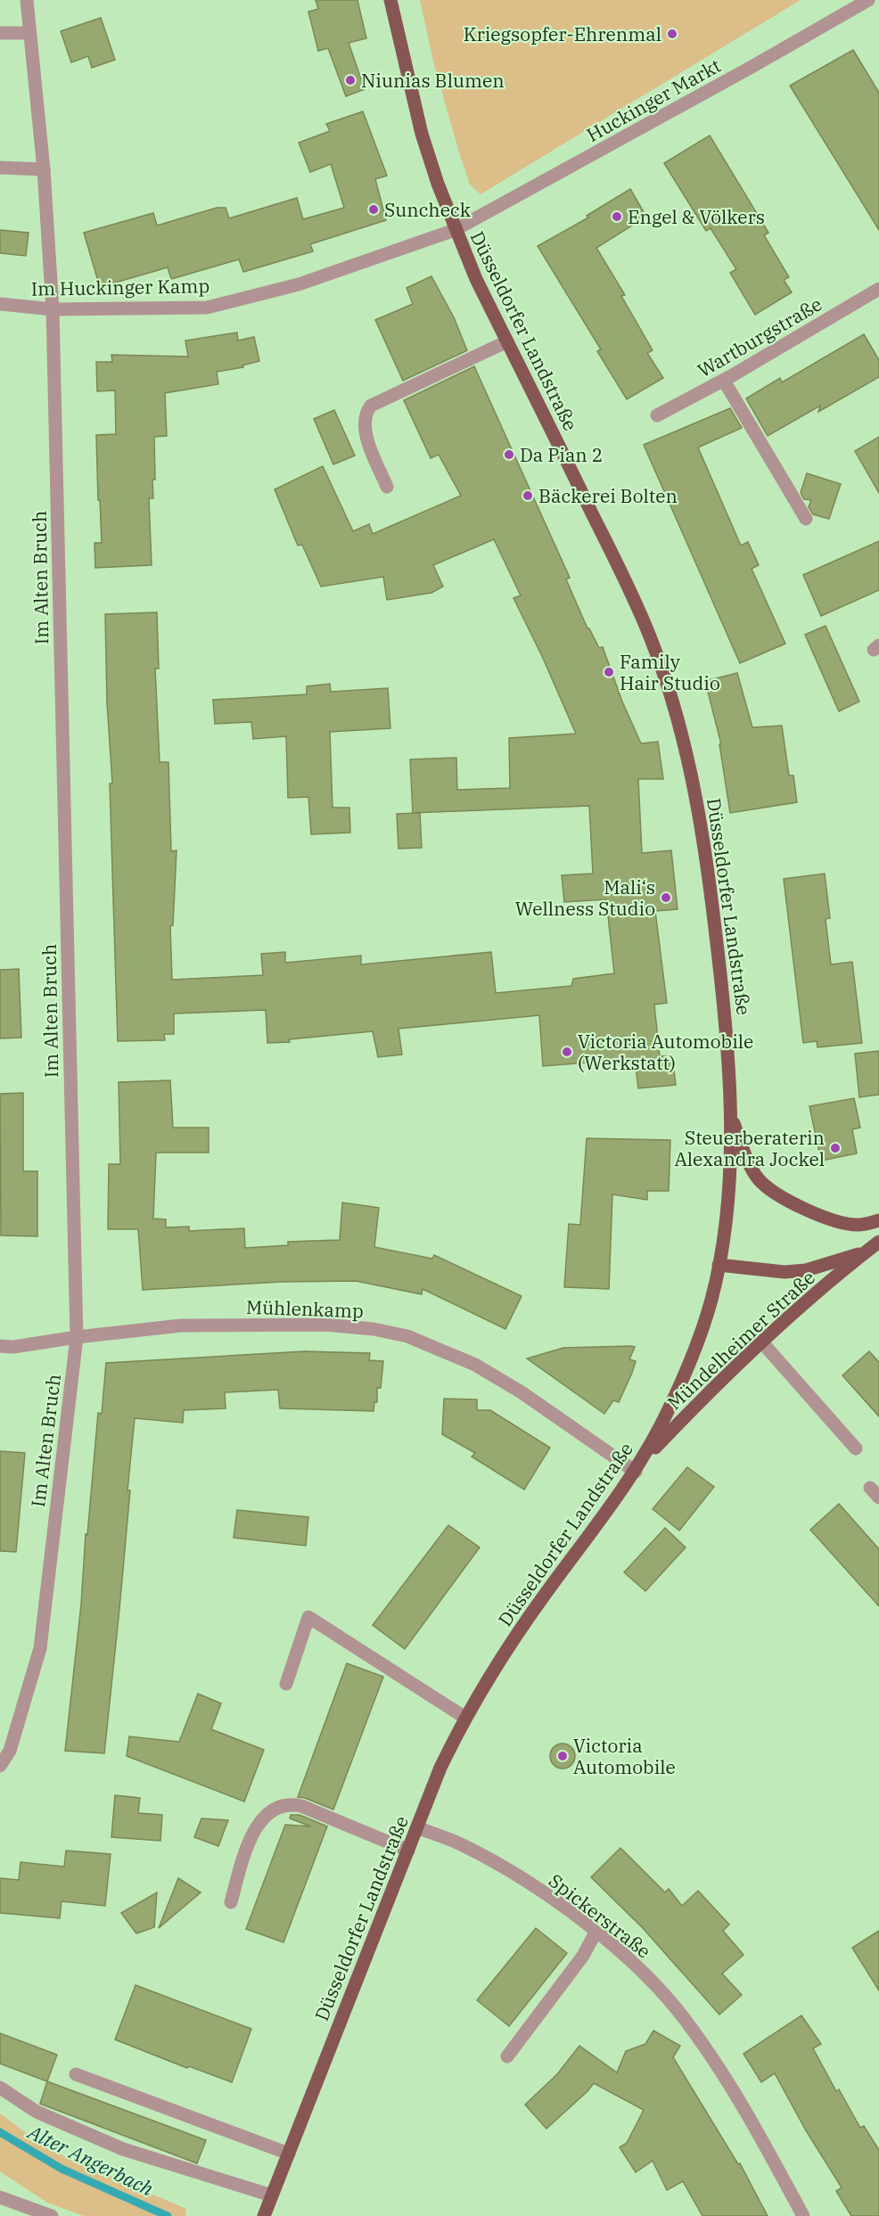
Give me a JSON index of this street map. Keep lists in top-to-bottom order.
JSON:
{
  "streets": {
    "main road": ["Düsseldorfer Landstraße", "Mündelheimer Straße"],
    "street": [
      "Huckinger Markt",
      "Im Huckinger Kamp",
      "Wartburgstraße",
      "Im Alten Bruch",
      "Mühlenkamp",
      "Spickerstraße"
    ]
  },
  "crossings": [
    ["Huckinger Markt", "Im Huckinger Kamp"],
    ["Huckinger Markt", "Düsseldorfer Landstraße"],
    ["Im Huckinger Kamp", "Düsseldorfer Landstraße"],
    ["Im Huckinger Kamp", "Im Alten Bruch"],
    ["Düsseldorfer Landstraße", "Mühlenkamp"],
    ["Düsseldorfer Landstraße", "Mündelheimer Straße"],
    ["Düsseldorfer Landstraße", "Spickerstraße"],
    ["Im Alten Bruch", "Mühlenkamp"]
  ],
  "water": ["Alter Angerbach"],
  "places": [
    "Kriegsopfer-Ehrenmal",
    "Niunias Blumen",
    "Suncheck",
    "Engel & Völkers",
    "Da Pian 2",
    "Bäckerei Bolten",
    "Family Hair Studio",
    "Mali‘s Wellness Studio",
    "Victoria Automobile (Werkstatt)",
    "Steuerberaterin Alexandra Jockel",
    "Victoria Automobile"
  ]
}
